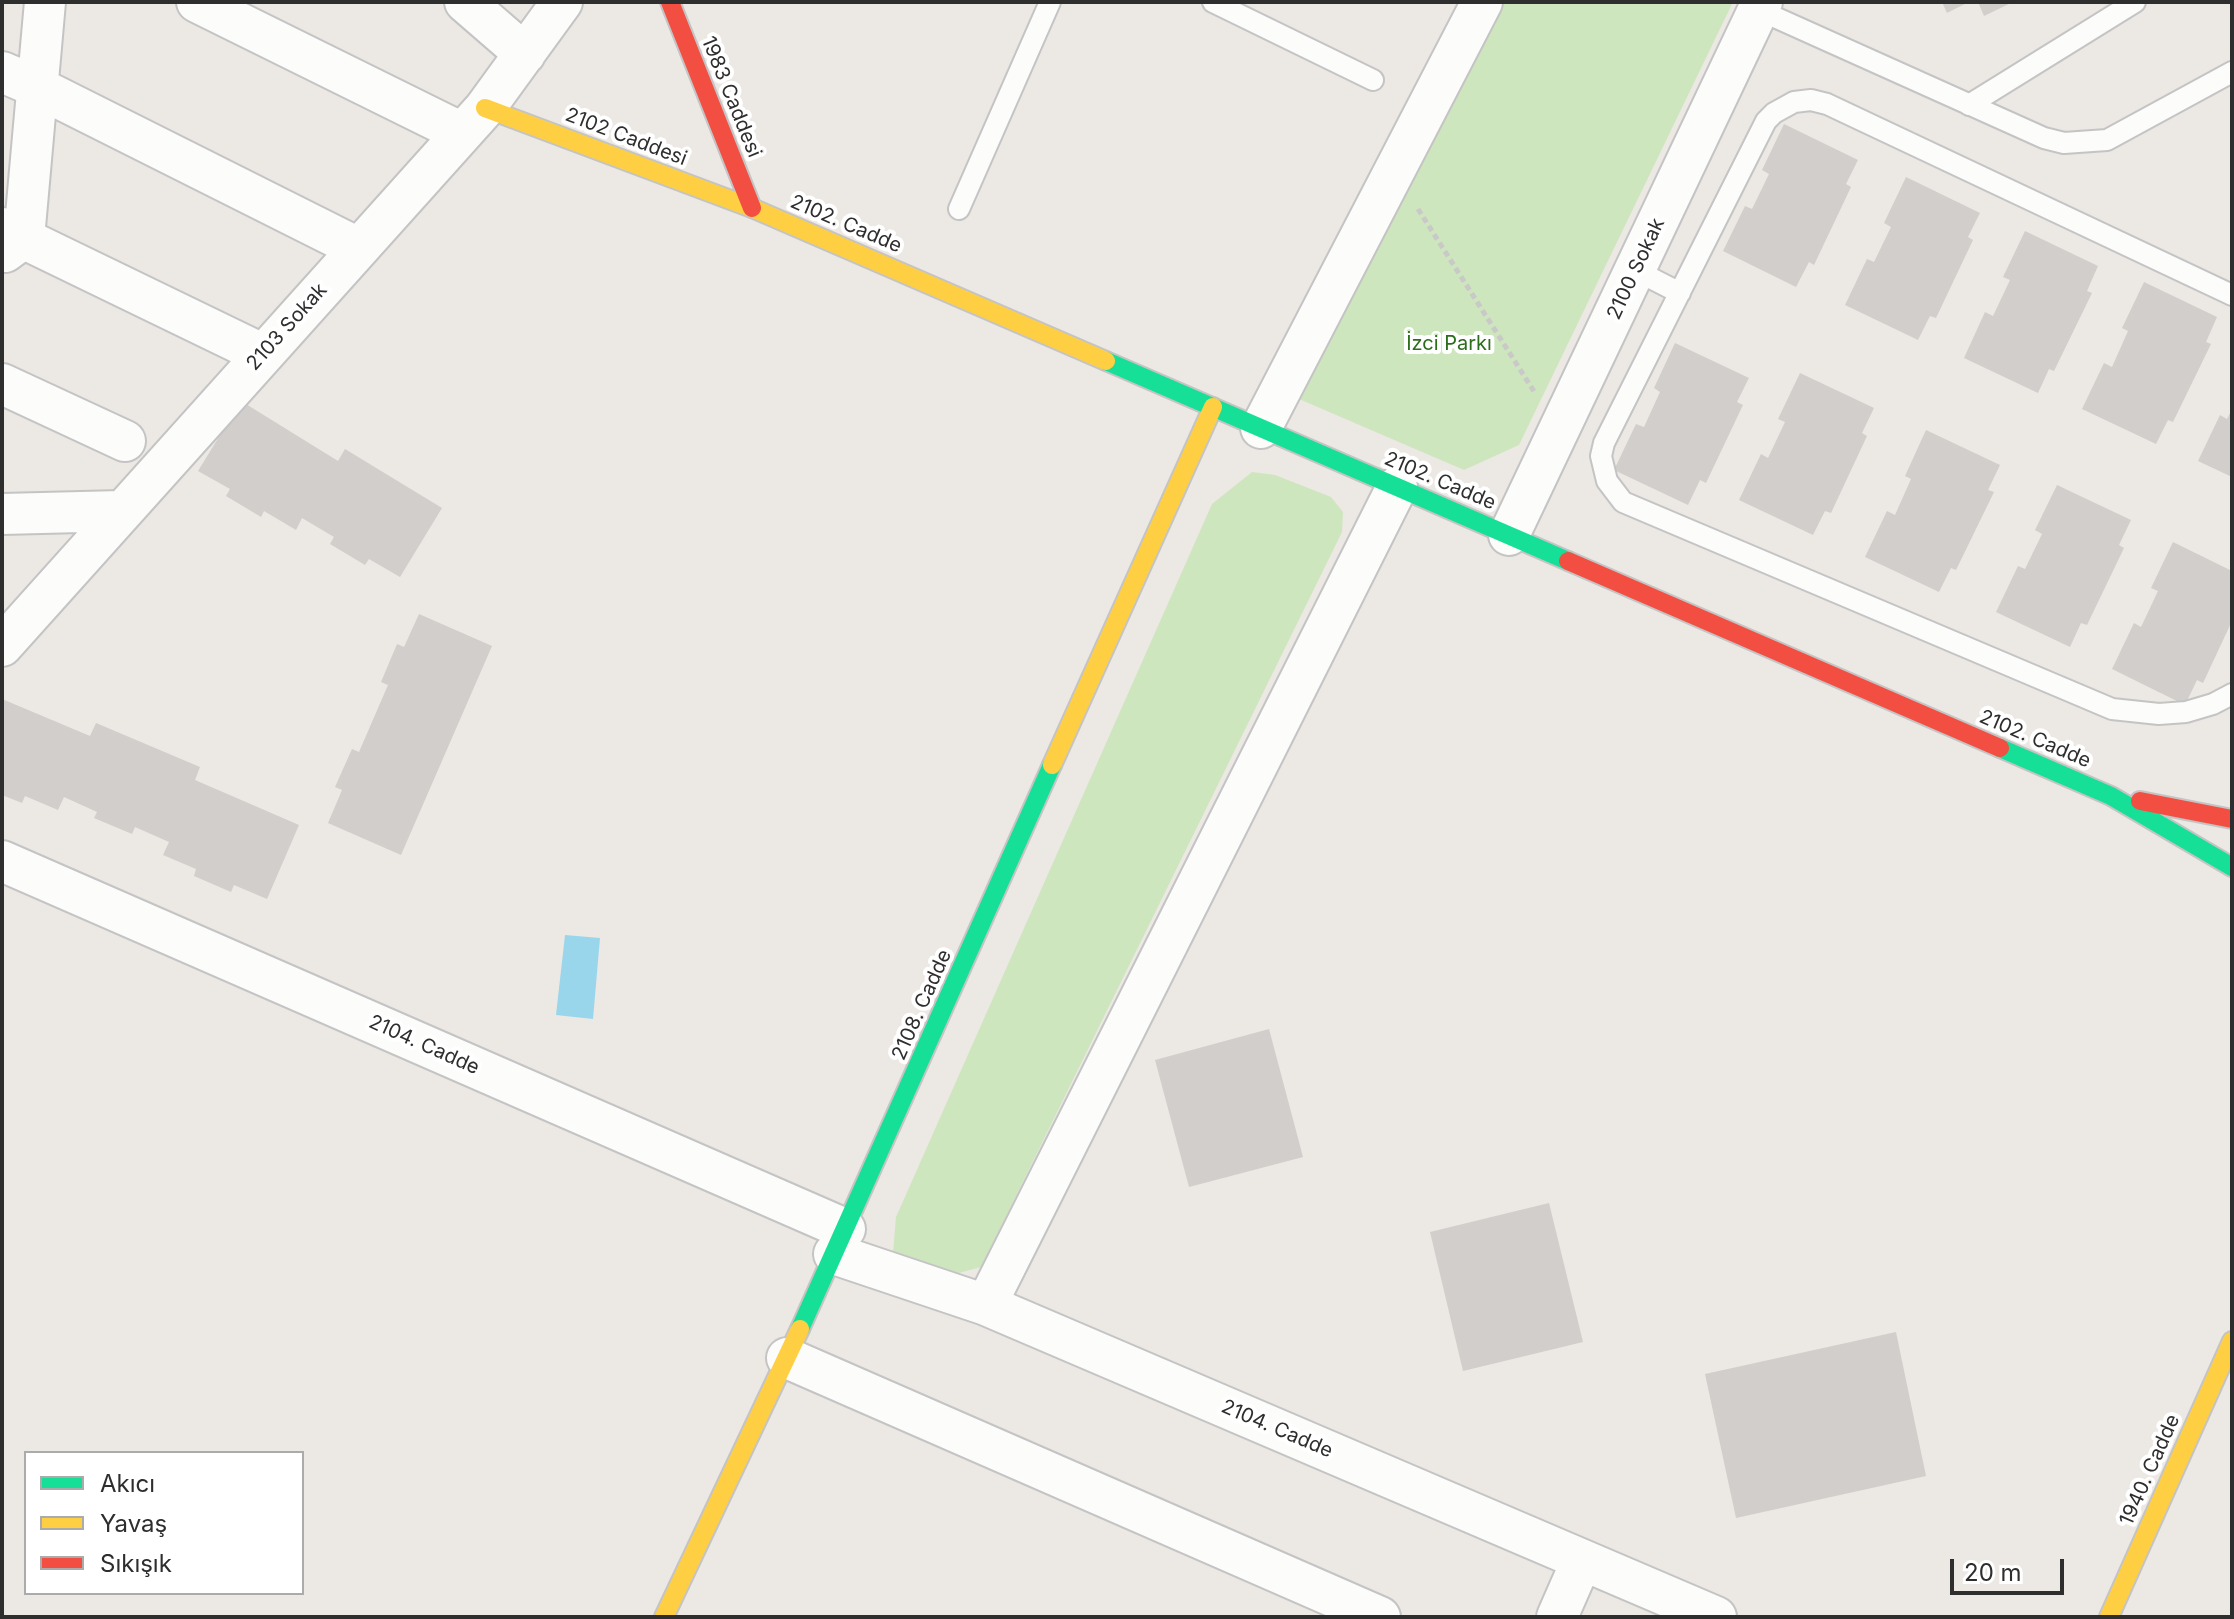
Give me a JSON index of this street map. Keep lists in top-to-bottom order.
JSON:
{
  "streets": {
    "street": [
      "1983 Caddesi",
      "2102 Caddesi",
      "2102. Cadde",
      "2100 Sokak",
      "2103 Sokak",
      "2108. Cadde",
      "2104. Cadde",
      "1940. Cadde"
    ]
  },
  "crossings": [
    ["1983 Caddesi", "2102 Caddesi"],
    ["1983 Caddesi", "2102. Cadde"],
    ["2102 Caddesi", "2102. Cadde"],
    ["2102 Caddesi", "2103 Sokak"],
    ["2102. Cadde", "2100 Sokak"],
    ["2102. Cadde", "2108. Cadde"],
    ["2108. Cadde", "2104. Cadde"]
  ],
  "parks": ["İzci Parkı"],
  "legend": ["Akıcı", "Yavaş", "Sıkışık"],
  "scale_bar": "20 m"
}
